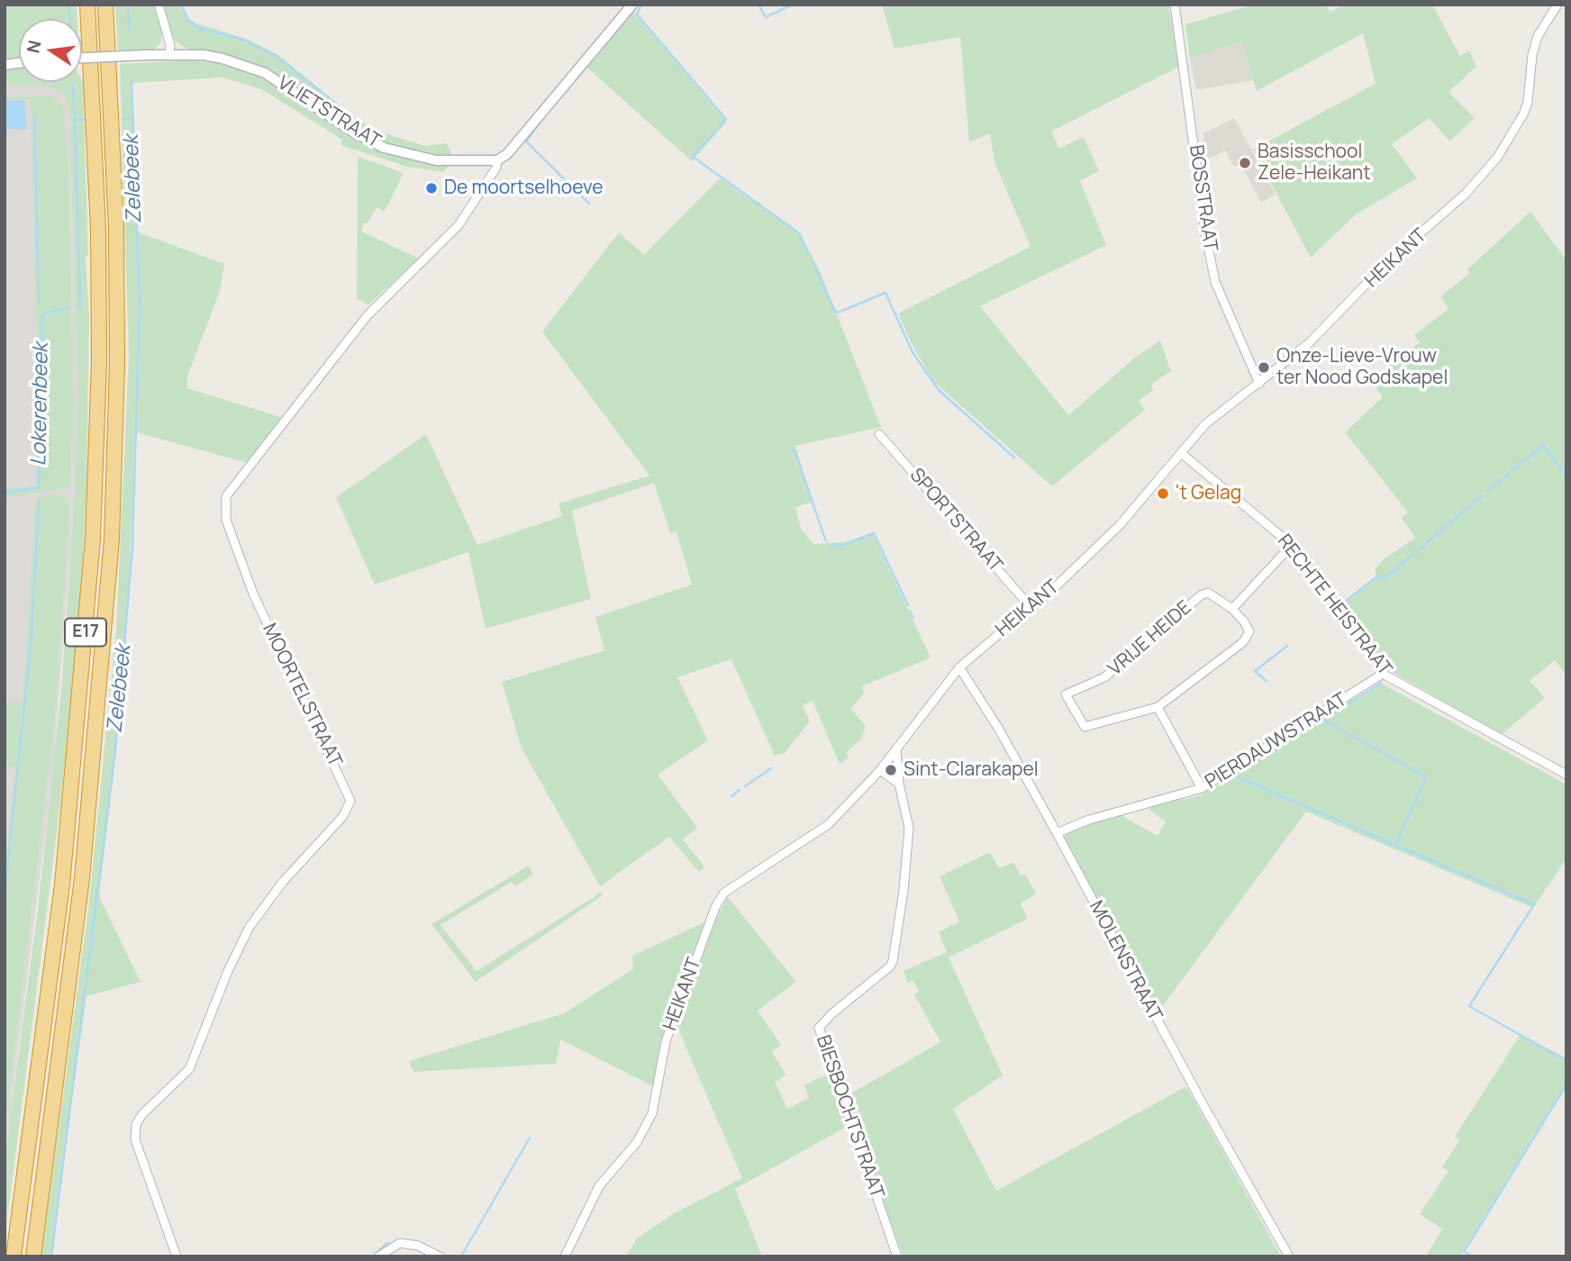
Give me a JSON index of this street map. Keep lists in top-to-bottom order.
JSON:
{
  "streets": {
    "highway": ["E17"],
    "street": [
      "VLIETSTRAAT",
      "BOSSTRAAT",
      "HEIKANT",
      "SPORTSTRAAT",
      "RECHTE HEISTRAAT",
      "VRIJE HEIDE",
      "MOORTELSTRAAT",
      "PIERDAUWSTRAAT",
      "MOLENSTRAAT",
      "BIESBOCHTSTRAAT"
    ]
  },
  "crossings": [
    ["VLIETSTRAAT", "MOORTELSTRAAT"],
    ["BOSSTRAAT", "HEIKANT"],
    ["HEIKANT", "SPORTSTRAAT"],
    ["HEIKANT", "RECHTE HEISTRAAT"],
    ["HEIKANT", "MOLENSTRAAT"],
    ["HEIKANT", "BIESBOCHTSTRAAT"],
    ["RECHTE HEISTRAAT", "PIERDAUWSTRAAT"],
    ["PIERDAUWSTRAAT", "MOLENSTRAAT"]
  ],
  "water": ["Zelebeek", "Lokerenbeek"],
  "places": [
    "Basisschool Zele-Heikant",
    "De moortselhoeve",
    "Onze-Lieve-Vrouw ter Nood Godskapel",
    "'t Gelag",
    "Sint-Clarakapel"
  ],
  "north": "left"
}
